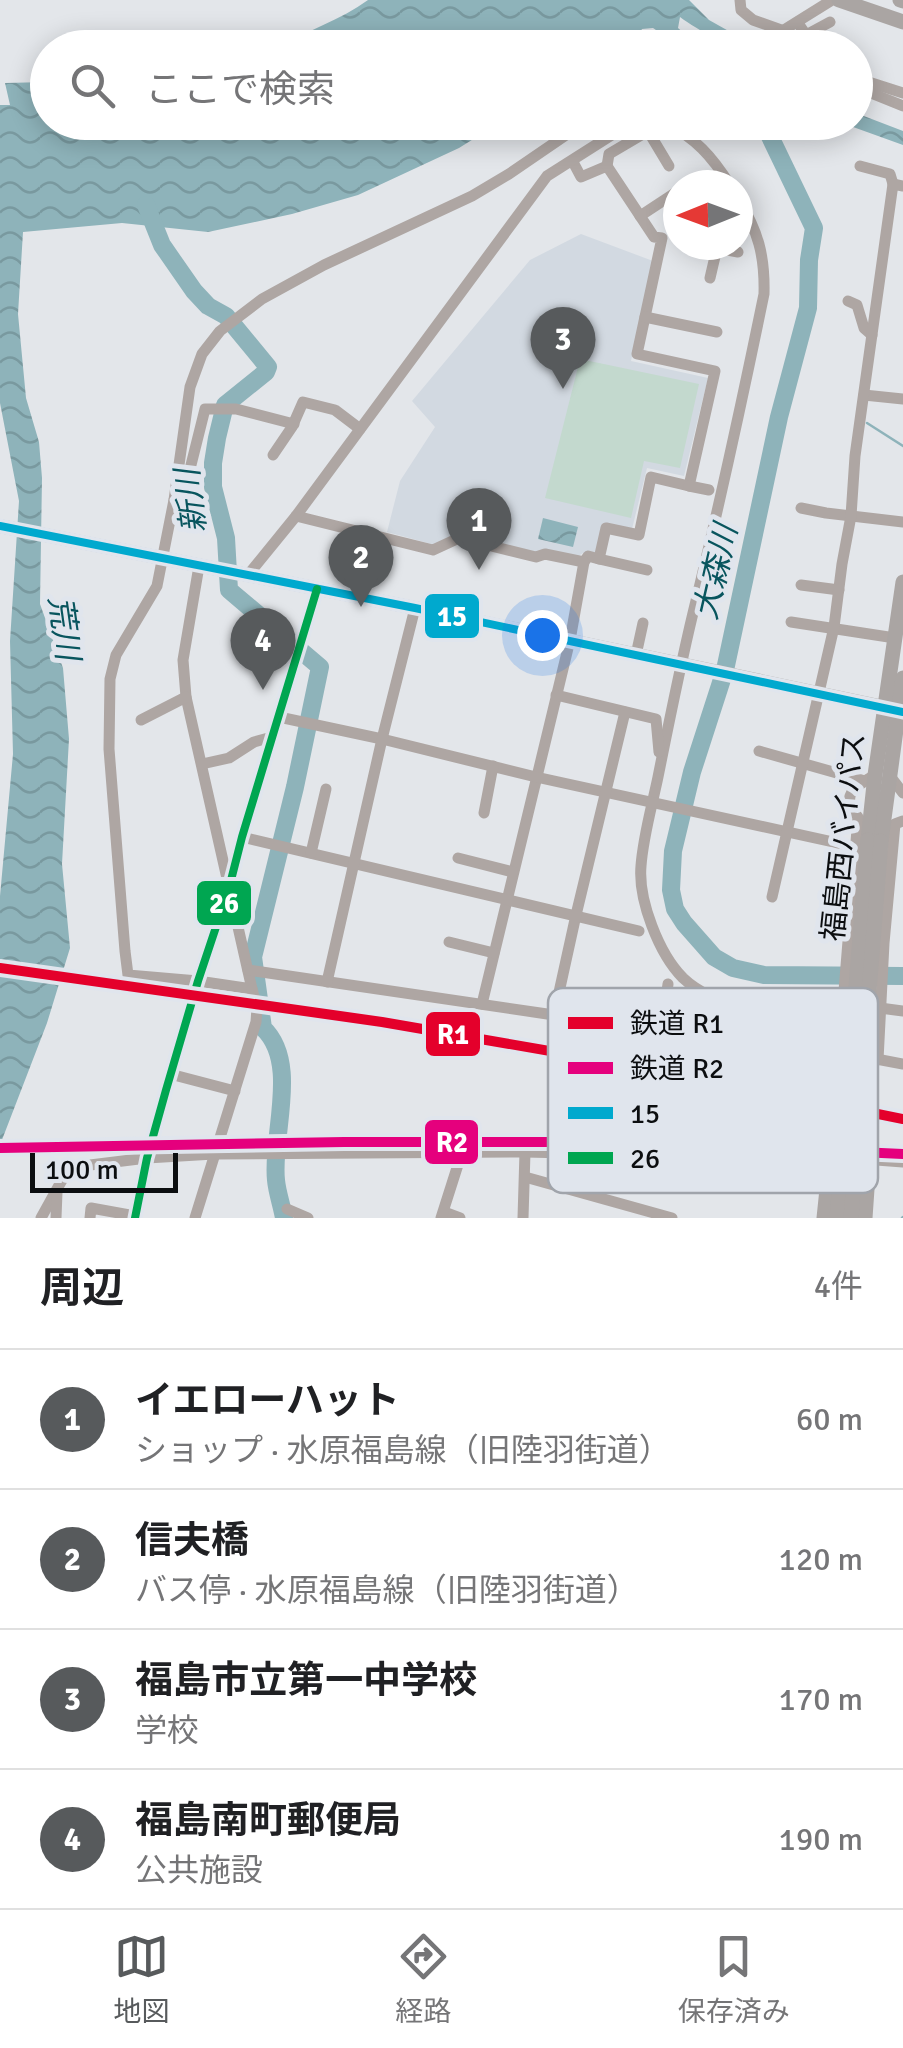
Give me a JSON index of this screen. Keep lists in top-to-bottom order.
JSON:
{
  "streets": {
    "highway": ["福島西バイパス"]
  },
  "water": ["新川", "大森川", "荒川"],
  "lines": [
    "transit line 15",
    "transit line 26",
    "rail line R1",
    "rail line R2"
  ],
  "legend": [
    "鉄道 R1",
    "鉄道 R2",
    "15",
    "26"
  ],
  "scale_bar": "100 m",
  "north": "left",
  "page": {
    "search": "ここで検索",
    "pins": [
      "3",
      "1",
      "2",
      "4"
    ],
    "scale": "100 m",
    "heading": ["周辺", "4件"],
    "list": [
      {
        "mark": "1",
        "name": "イエローハット",
        "note": "ショップ · 水原福島線（旧陸羽街道）",
        "value": "60 m"
      },
      {
        "mark": "2",
        "name": "信夫橋",
        "note": "バス停 · 水原福島線（旧陸羽街道）",
        "value": "120 m"
      },
      {
        "mark": "3",
        "name": "福島市立第一中学校",
        "note": "学校",
        "value": "170 m"
      },
      {
        "mark": "4",
        "name": "福島南町郵便局",
        "note": "公共施設",
        "value": "190 m"
      }
    ],
    "nav": ["地図", "経路", "保存済み"]
  }
}
